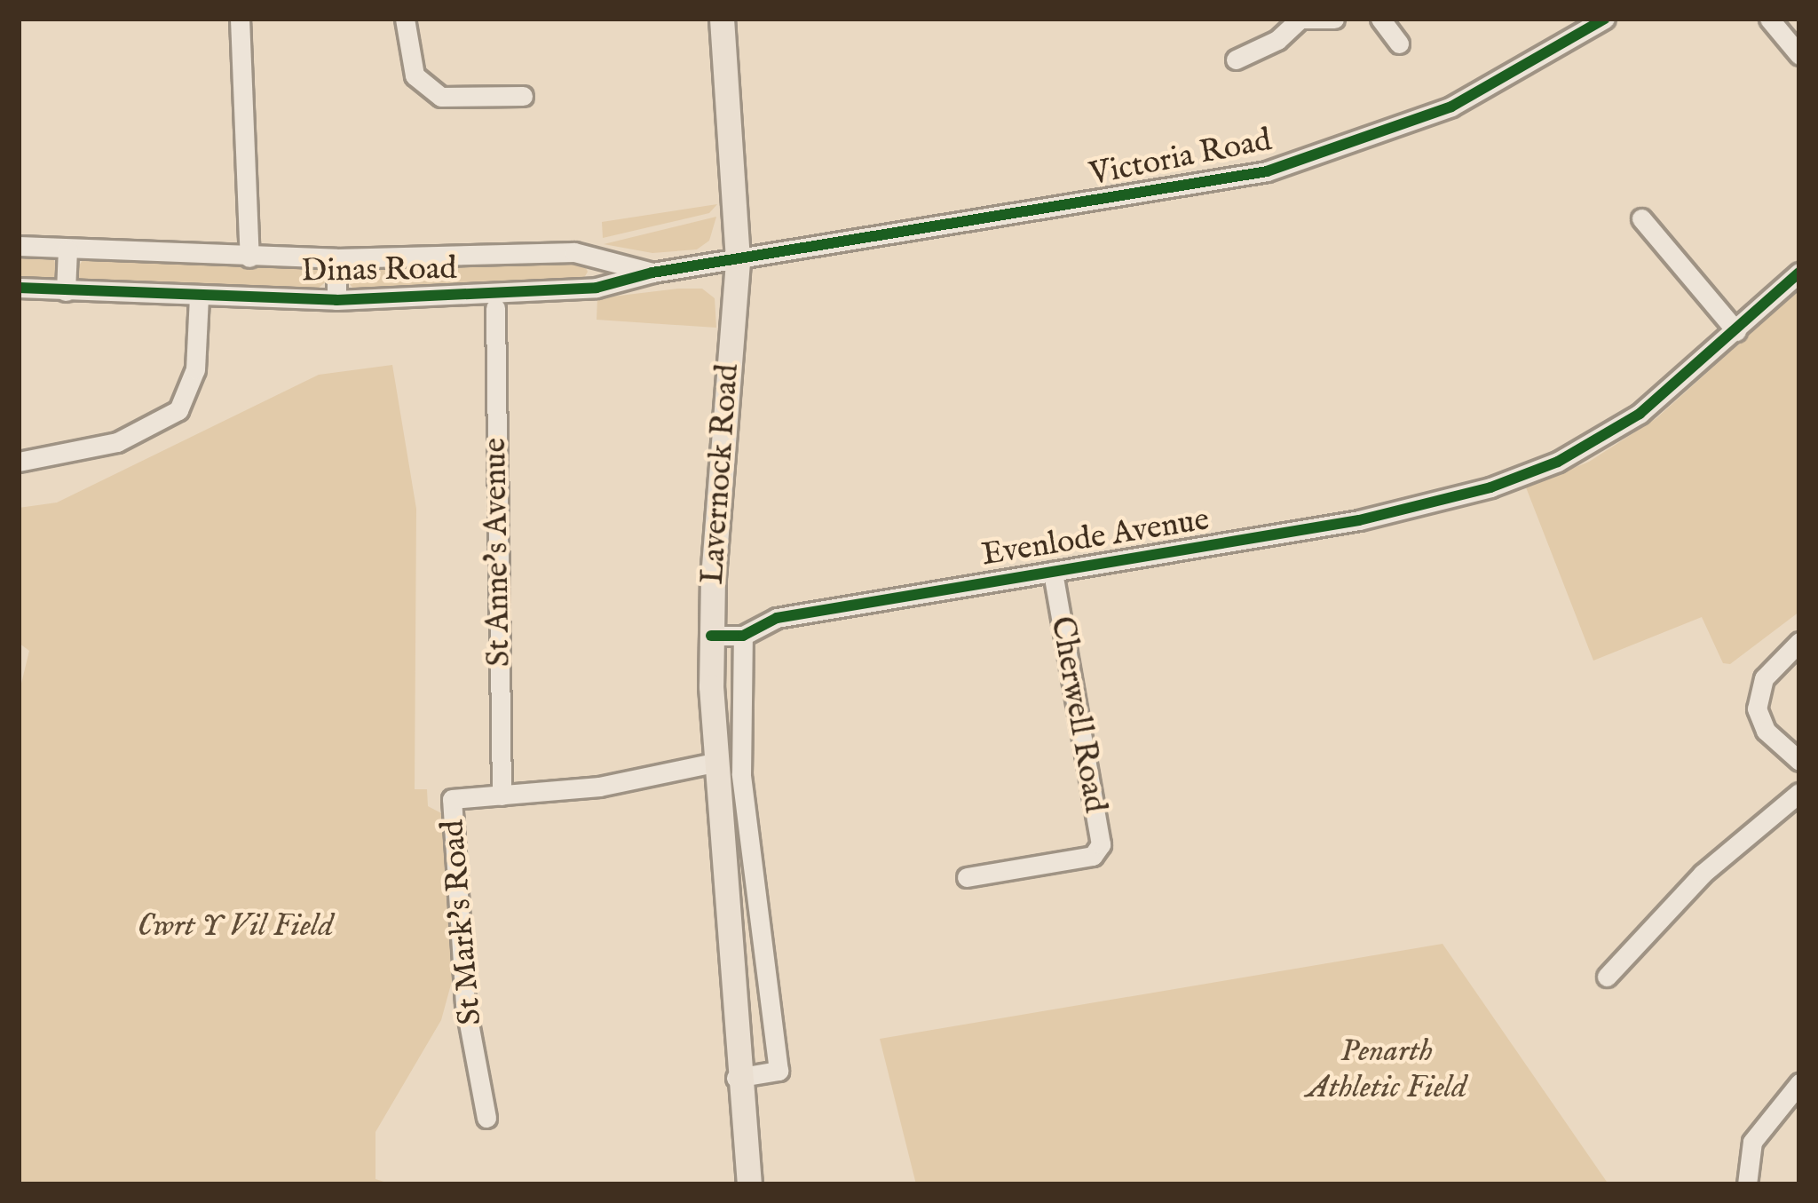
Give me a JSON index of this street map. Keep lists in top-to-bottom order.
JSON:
{
  "streets": {
    "main road": ["Lavernock Road"],
    "street": [
      "Victoria Road",
      "Dinas Road",
      "Evenlode Avenue",
      "St Anne's Avenue",
      "Cherwell Road",
      "St Mark's Road"
    ]
  },
  "crossings": [
    ["Victoria Road", "Dinas Road"],
    ["Victoria Road", "Lavernock Road"],
    ["Dinas Road", "Lavernock Road"],
    ["Lavernock Road", "Evenlode Avenue"],
    ["Lavernock Road", "St Mark's Road"],
    ["Evenlode Avenue", "Cherwell Road"],
    ["St Anne's Avenue", "St Mark's Road"]
  ],
  "parks": ["Cwrt Y Vil Field", "Penarth Athletic Field"]
}
